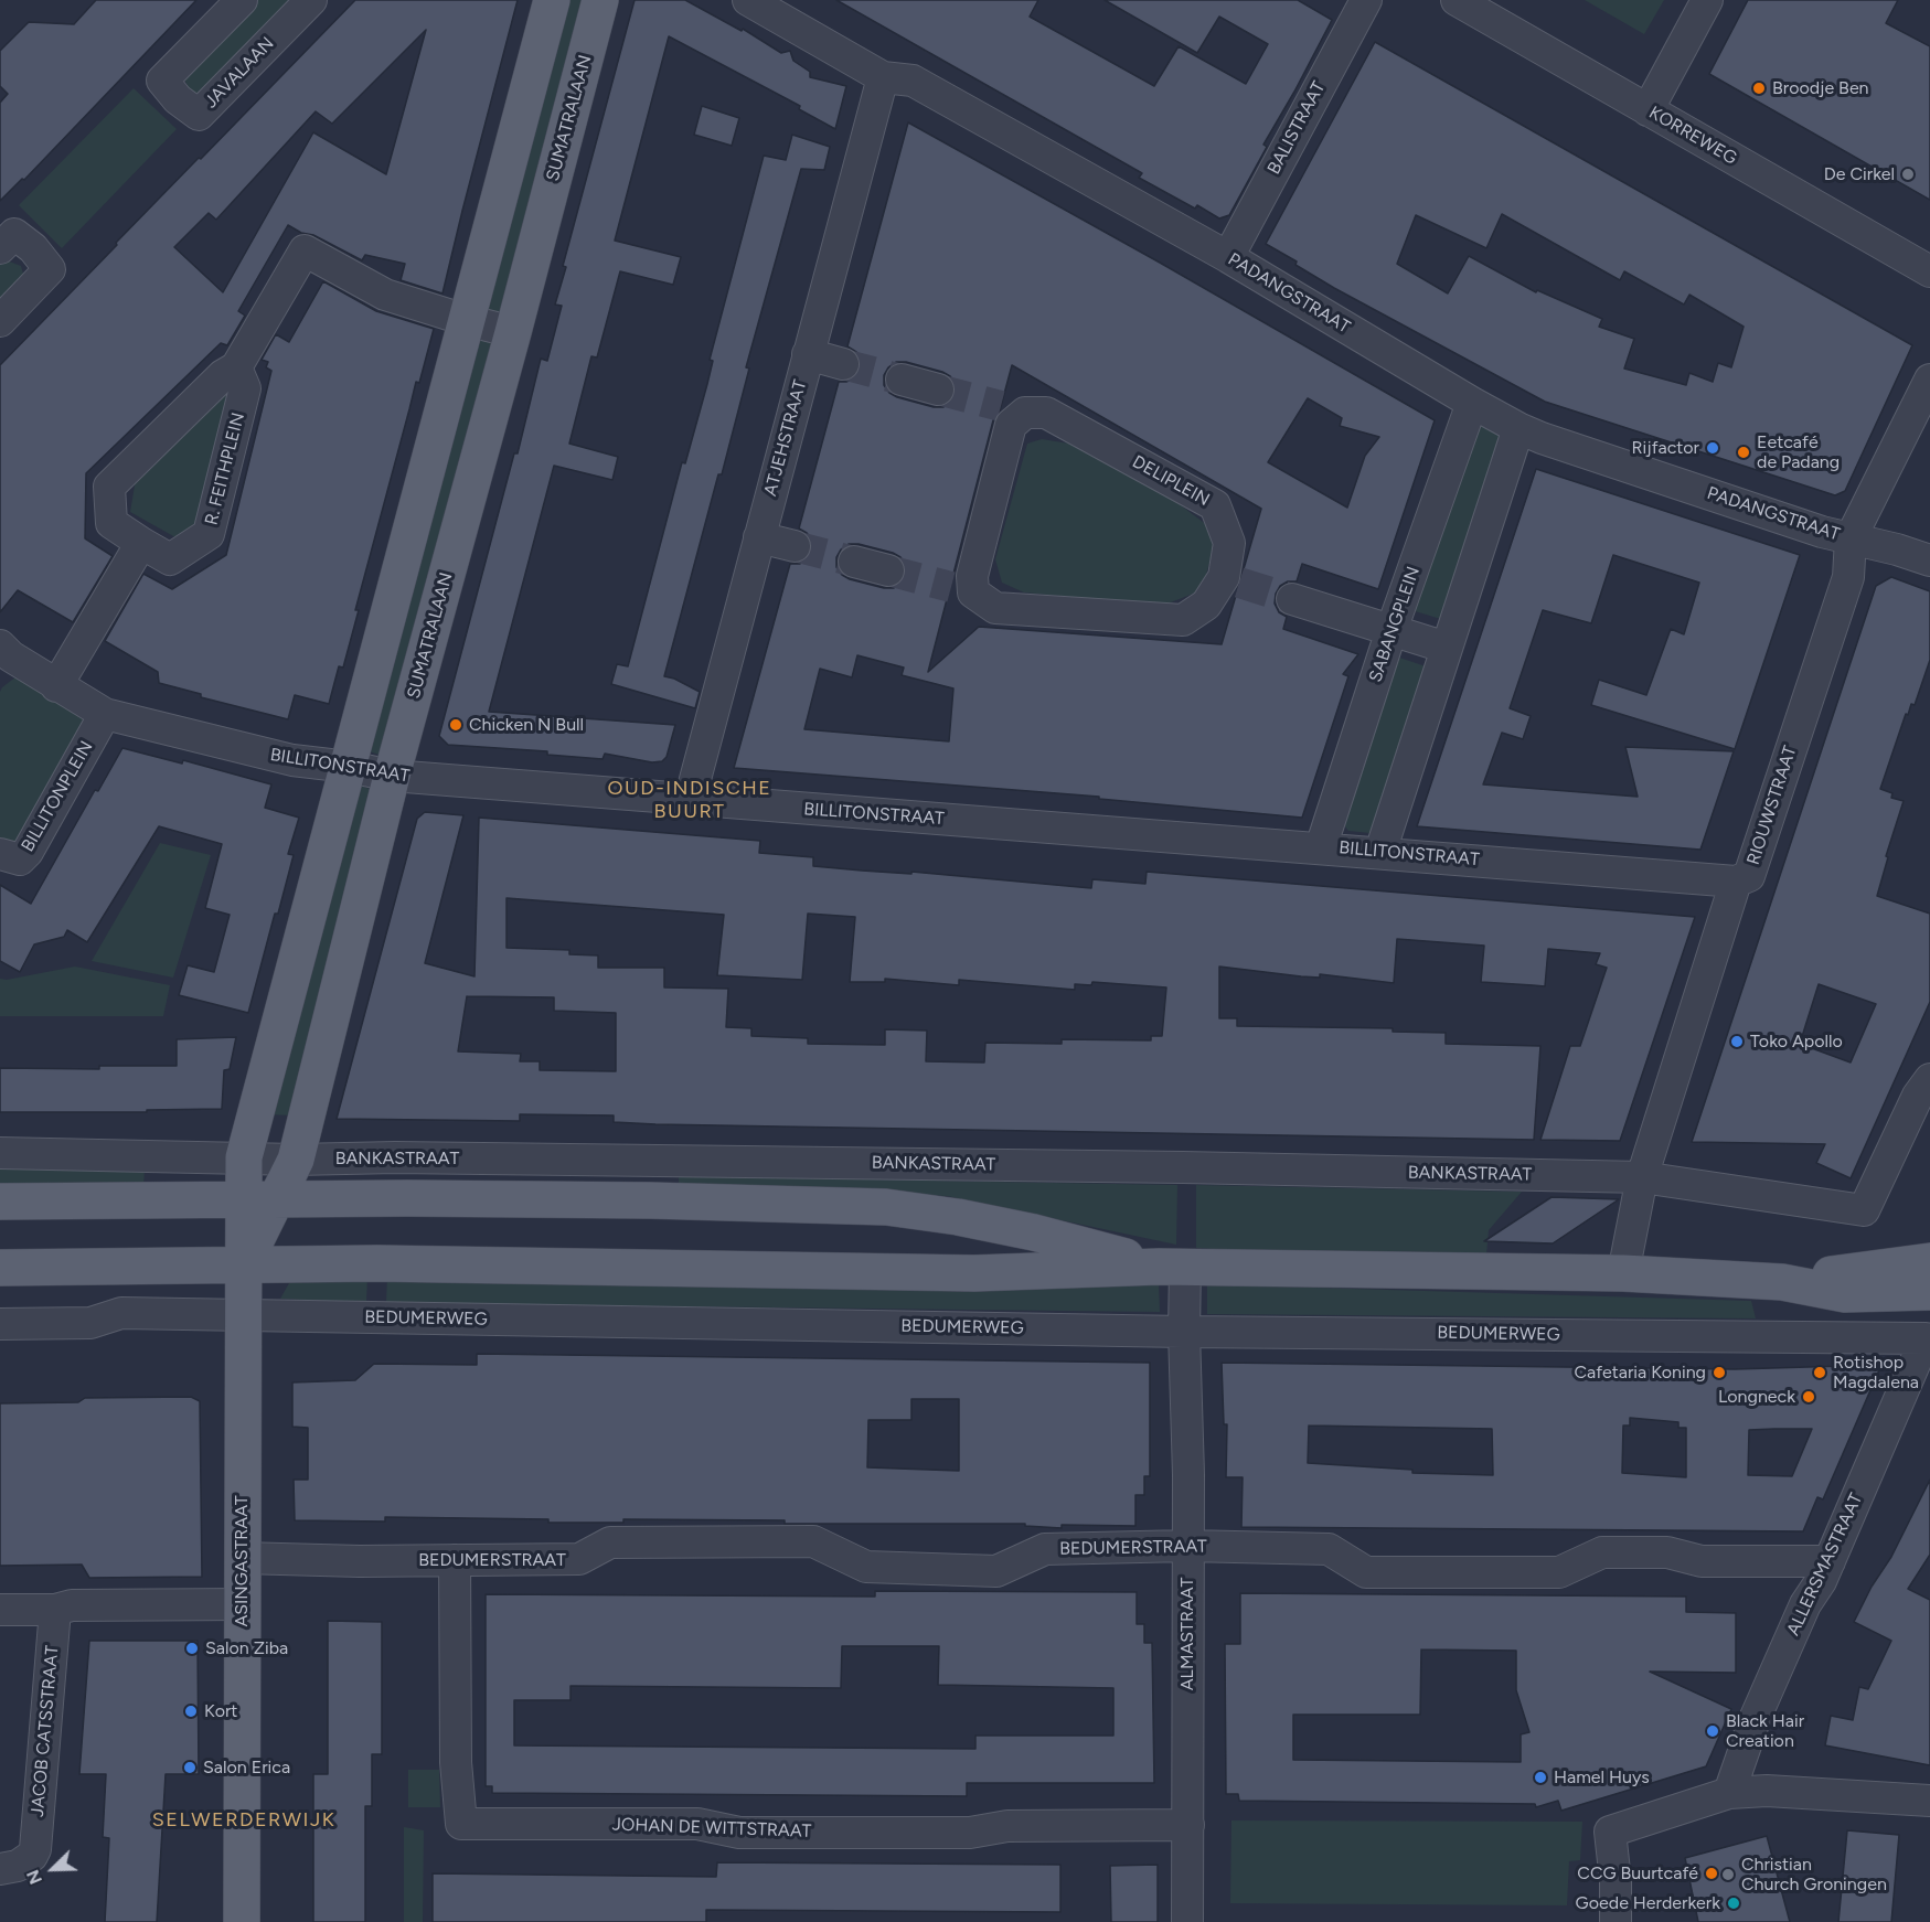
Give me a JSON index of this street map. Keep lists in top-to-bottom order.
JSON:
{
  "streets": {
    "main road": ["SUMATRALAAN", "ASINGASTRAAT"],
    "street": [
      "JAVALAAN",
      "BALISTRAAT",
      "KORREWEG",
      "PADANGSTRAAT",
      "ATJEHSTRAAT",
      "R. FEITHPLEIN",
      "DELIPLEIN",
      "SABANGPLEIN",
      "BILLITONSTRAAT",
      "BILLITONPLEIN",
      "RIOUWSTRAAT",
      "BANKASTRAAT",
      "BEDUMERWEG",
      "BEDUMERSTRAAT",
      "ALLERSMASTRAAT",
      "ALMASTRAAT",
      "JACOB CATSSTRAAT",
      "JOHAN DE WITTSTRAAT"
    ]
  },
  "crossings": [
    ["SUMATRALAAN", "R. FEITHPLEIN"],
    ["SUMATRALAAN", "BILLITONSTRAAT"],
    ["SUMATRALAAN", "BANKASTRAAT"],
    ["SUMATRALAAN", "ASINGASTRAAT"],
    ["BALISTRAAT", "PADANGSTRAAT"],
    ["PADANGSTRAAT", "ATJEHSTRAAT"],
    ["PADANGSTRAAT", "SABANGPLEIN"],
    ["PADANGSTRAAT", "RIOUWSTRAAT"],
    ["ATJEHSTRAAT", "BILLITONSTRAAT"],
    ["SABANGPLEIN", "BILLITONSTRAAT"],
    ["BILLITONSTRAAT", "BILLITONPLEIN"],
    ["BILLITONSTRAAT", "RIOUWSTRAAT"],
    ["RIOUWSTRAAT", "BANKASTRAAT"],
    ["BEDUMERWEG", "ASINGASTRAAT"],
    ["BEDUMERWEG", "ALLERSMASTRAAT"],
    ["BEDUMERWEG", "ALMASTRAAT"],
    ["BEDUMERSTRAAT", "ASINGASTRAAT"],
    ["BEDUMERSTRAAT", "ALLERSMASTRAAT"],
    ["BEDUMERSTRAAT", "ALMASTRAAT"],
    ["BEDUMERSTRAAT", "JOHAN DE WITTSTRAAT"],
    ["ALMASTRAAT", "JOHAN DE WITTSTRAAT"]
  ],
  "districts": ["OUD-INDISCHE BUURT", "SELWERDERWIJK"],
  "places": [
    "Broodje Ben",
    "De Cirkel",
    "Rijfactor",
    "Eetcafé de Padang",
    "Chicken N Bull",
    "Toko Apollo",
    "Cafetaria Koning",
    "Rotishop Magdalena",
    "Longneck",
    "Salon Ziba",
    "Kort",
    "Black Hair Creation",
    "Salon Erica",
    "Hamel Huys",
    "CCG Buurtcafé",
    "Christian Church Groningen",
    "Goede Herderkerk"
  ],
  "north": "bottom left"
}
